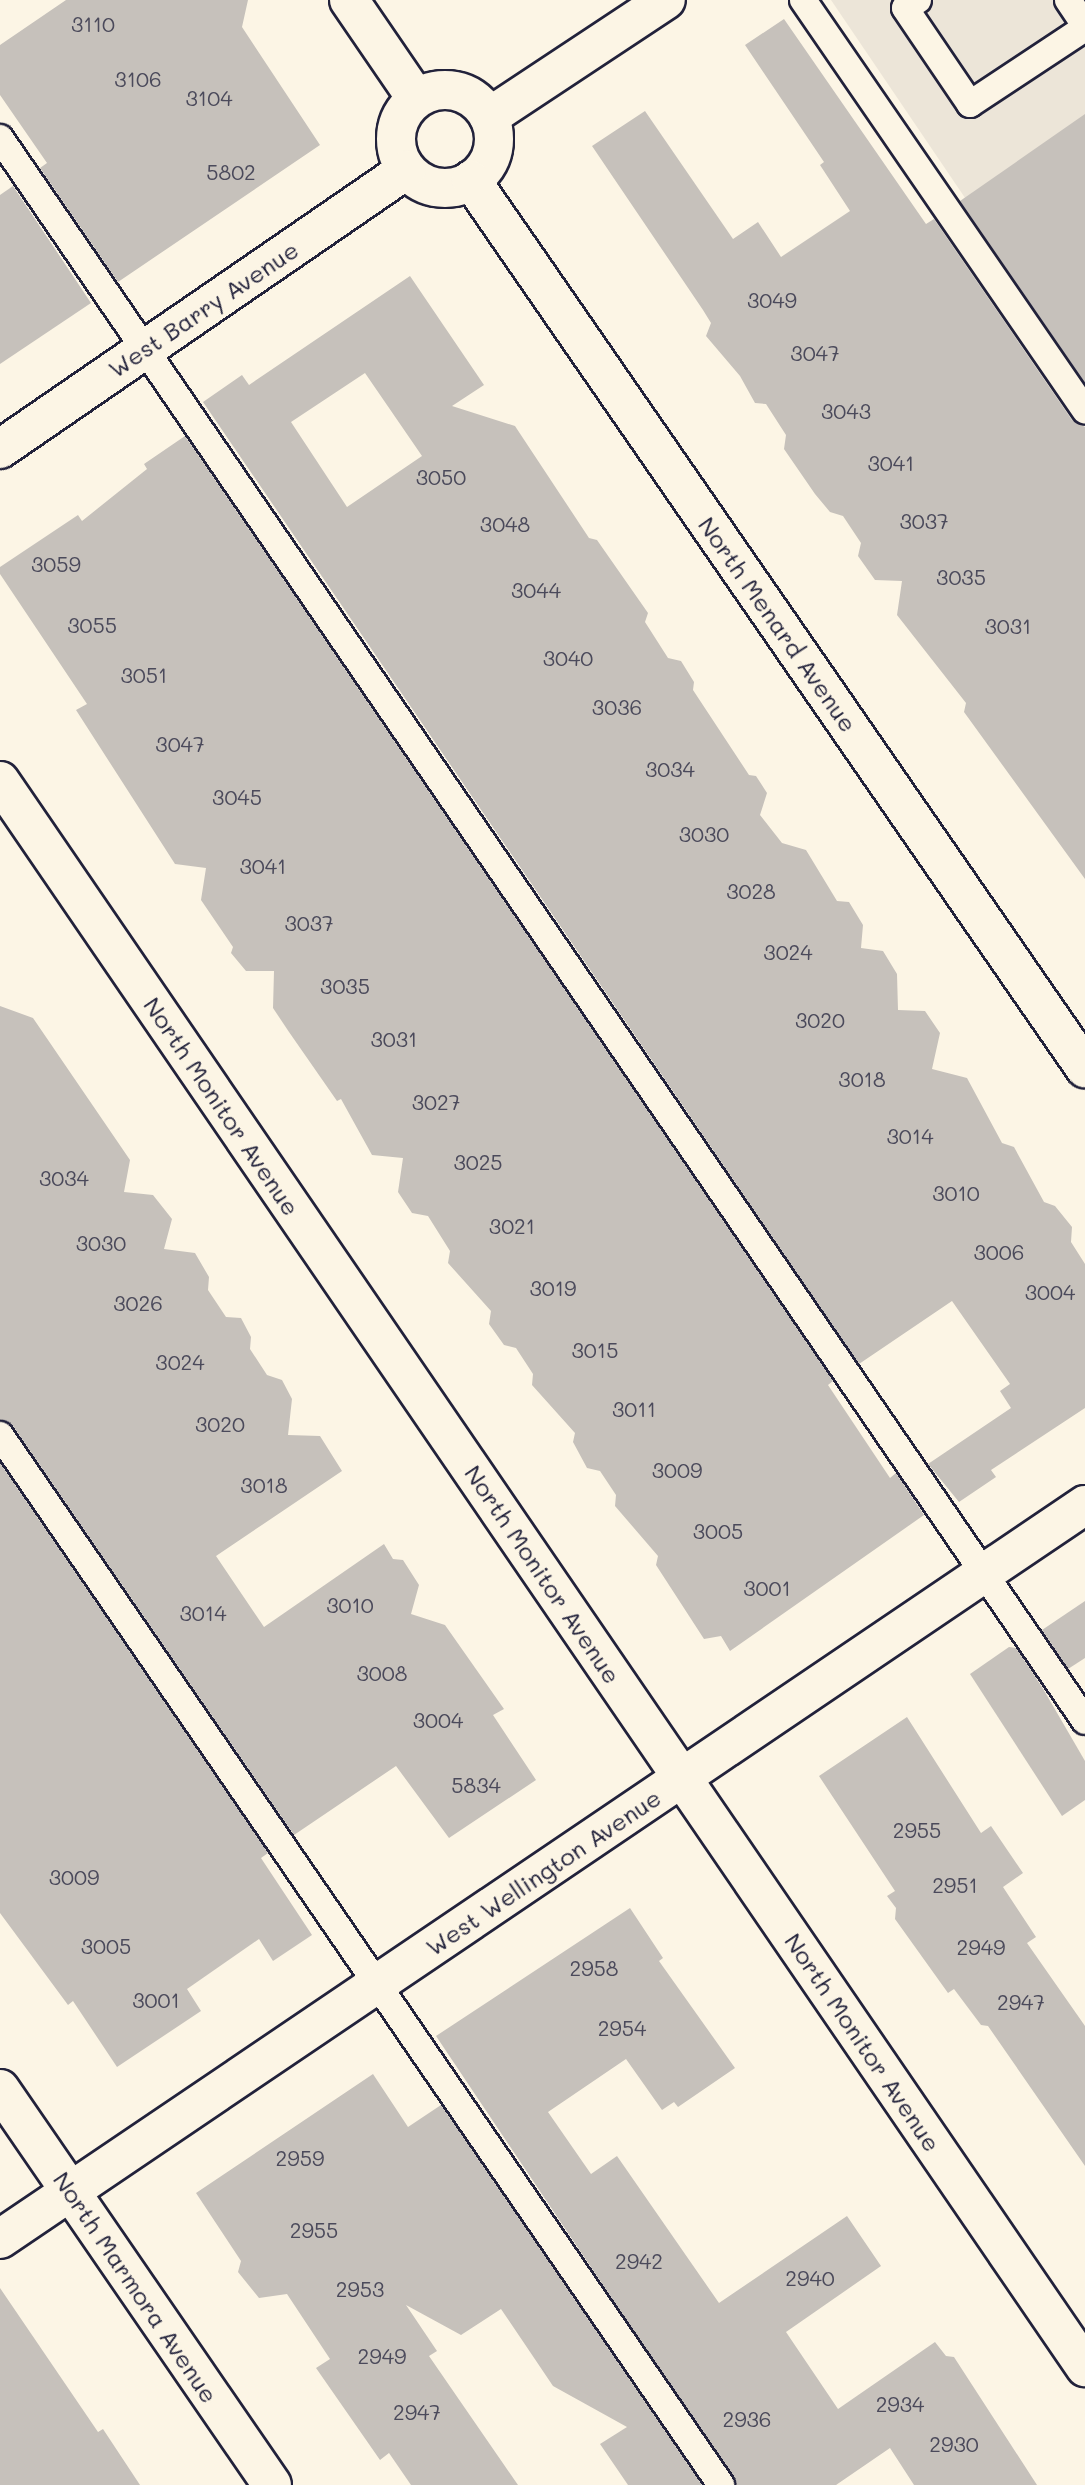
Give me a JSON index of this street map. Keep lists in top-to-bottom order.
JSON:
{
  "streets": {
    "street": [
      "West Barry Avenue",
      "North Menard Avenue",
      "North Monitor Avenue",
      "West Wellington Avenue",
      "North Marmora Avenue"
    ]
  },
  "crossings": [
    ["West Barry Avenue", "North Menard Avenue"],
    ["North Monitor Avenue", "West Wellington Avenue"],
    ["West Wellington Avenue", "North Marmora Avenue"]
  ],
  "house_numbers": [
    "3110",
    "3106",
    "3104",
    "5802",
    "3049",
    "3047",
    "3043",
    "3041",
    "3050",
    "3037",
    "3048",
    "3059",
    "3035",
    "3044",
    "3055",
    "3031",
    "3040",
    "3051",
    "3036",
    "3047",
    "3034",
    "3045",
    "3030",
    "3041",
    "3028",
    "3037",
    "3024",
    "3035",
    "3020",
    "3031",
    "3018",
    "3027",
    "3014",
    "3025",
    "3034",
    "3010",
    "3021",
    "3030",
    "3006",
    "3019",
    "3004",
    "3026",
    "3015",
    "3024",
    "3011",
    "3020",
    "3009",
    "3018",
    "3005",
    "3001",
    "3010",
    "3014",
    "3008",
    "3004",
    "5834",
    "2955",
    "3009",
    "2951",
    "3005",
    "2949",
    "2958",
    "3001",
    "2947",
    "2954",
    "2959",
    "2955",
    "2942",
    "2940",
    "2953",
    "2949",
    "2934",
    "2947",
    "2936",
    "2930"
  ]
}
